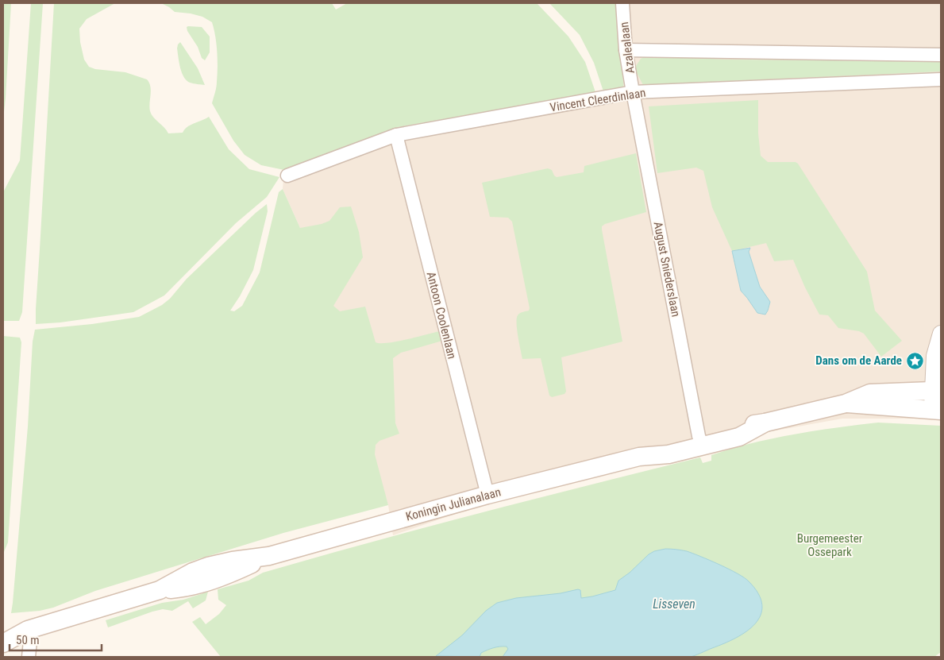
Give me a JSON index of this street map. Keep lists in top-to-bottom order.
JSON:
{
  "streets": {
    "main road": ["Koningin Julianalaan"],
    "street": [
      "Azalealaan",
      "Vincent Cleerdinlaan",
      "August Sniederslaan",
      "Antoon Coolenlaan"
    ]
  },
  "crossings": [
    ["Azalealaan", "Vincent Cleerdinlaan"],
    ["Azalealaan", "August Sniederslaan"],
    ["Vincent Cleerdinlaan", "August Sniederslaan"],
    ["Vincent Cleerdinlaan", "Antoon Coolenlaan"],
    ["August Sniederslaan", "Koningin Julianalaan"],
    ["Antoon Coolenlaan", "Koningin Julianalaan"]
  ],
  "water": ["Lisseven"],
  "parks": ["Burgemeester Ossepark"],
  "places": {
    "place": ["Dans om de Aarde"]
  },
  "scale_bar": "50 m"
}
